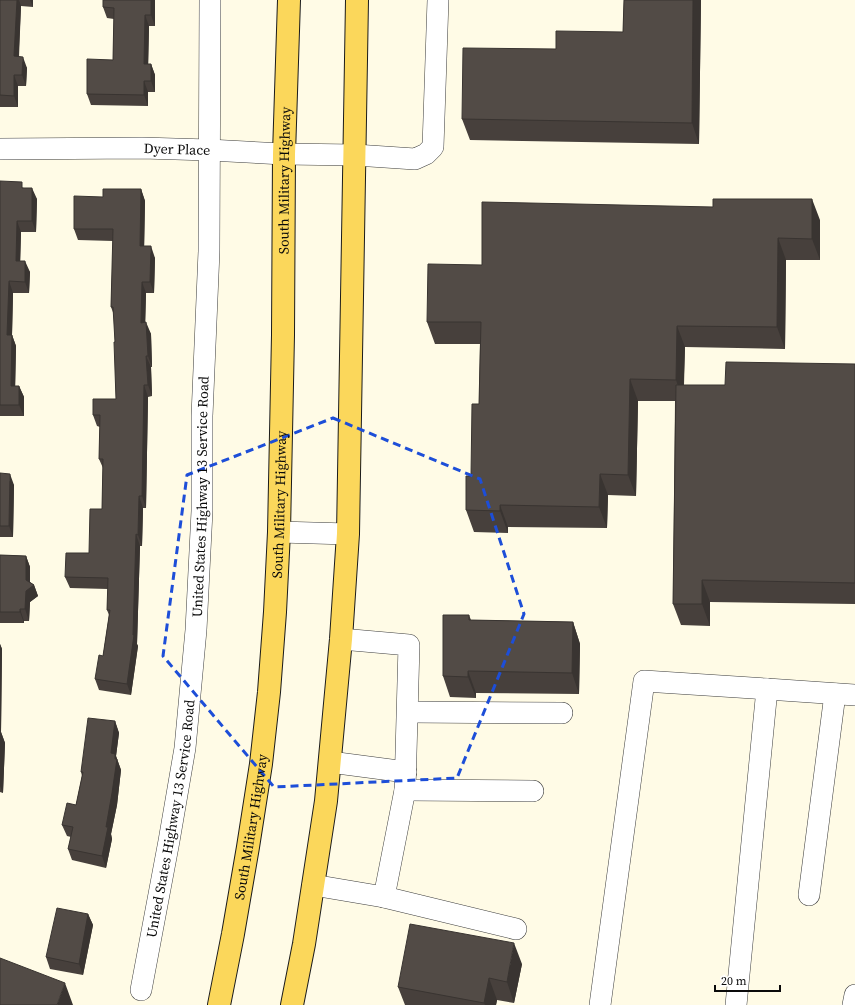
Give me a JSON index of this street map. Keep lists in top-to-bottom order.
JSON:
{
  "streets": {
    "main road": ["South Military Highway"],
    "street": ["Dyer Place", "United States Highway 13 Service Road"]
  },
  "crossings": [
    ["Dyer Place", "South Military Highway"],
    ["Dyer Place", "United States Highway 13 Service Road"]
  ],
  "scale_bar": "20 m"
}
